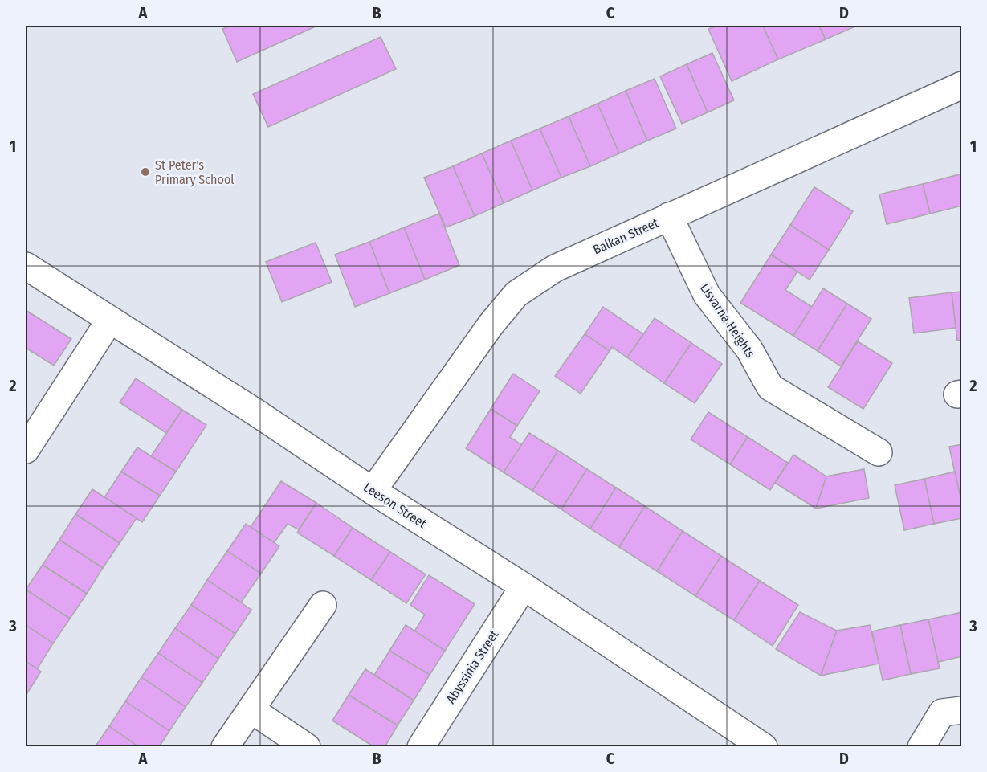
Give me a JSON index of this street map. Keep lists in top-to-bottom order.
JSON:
{
  "streets": {
    "street": [
      "Balkan Street",
      "Lisvarna Heights",
      "Leeson Street",
      "Abyssinia Street"
    ]
  },
  "crossings": [
    ["Balkan Street", "Lisvarna Heights"],
    ["Balkan Street", "Leeson Street"],
    ["Leeson Street", "Abyssinia Street"]
  ],
  "places": ["St Peter's Primary School"],
  "grid": {
    "columns": [
      "A",
      "B",
      "C",
      "D"
    ],
    "rows": ["1", "2", "3"]
  }
}
